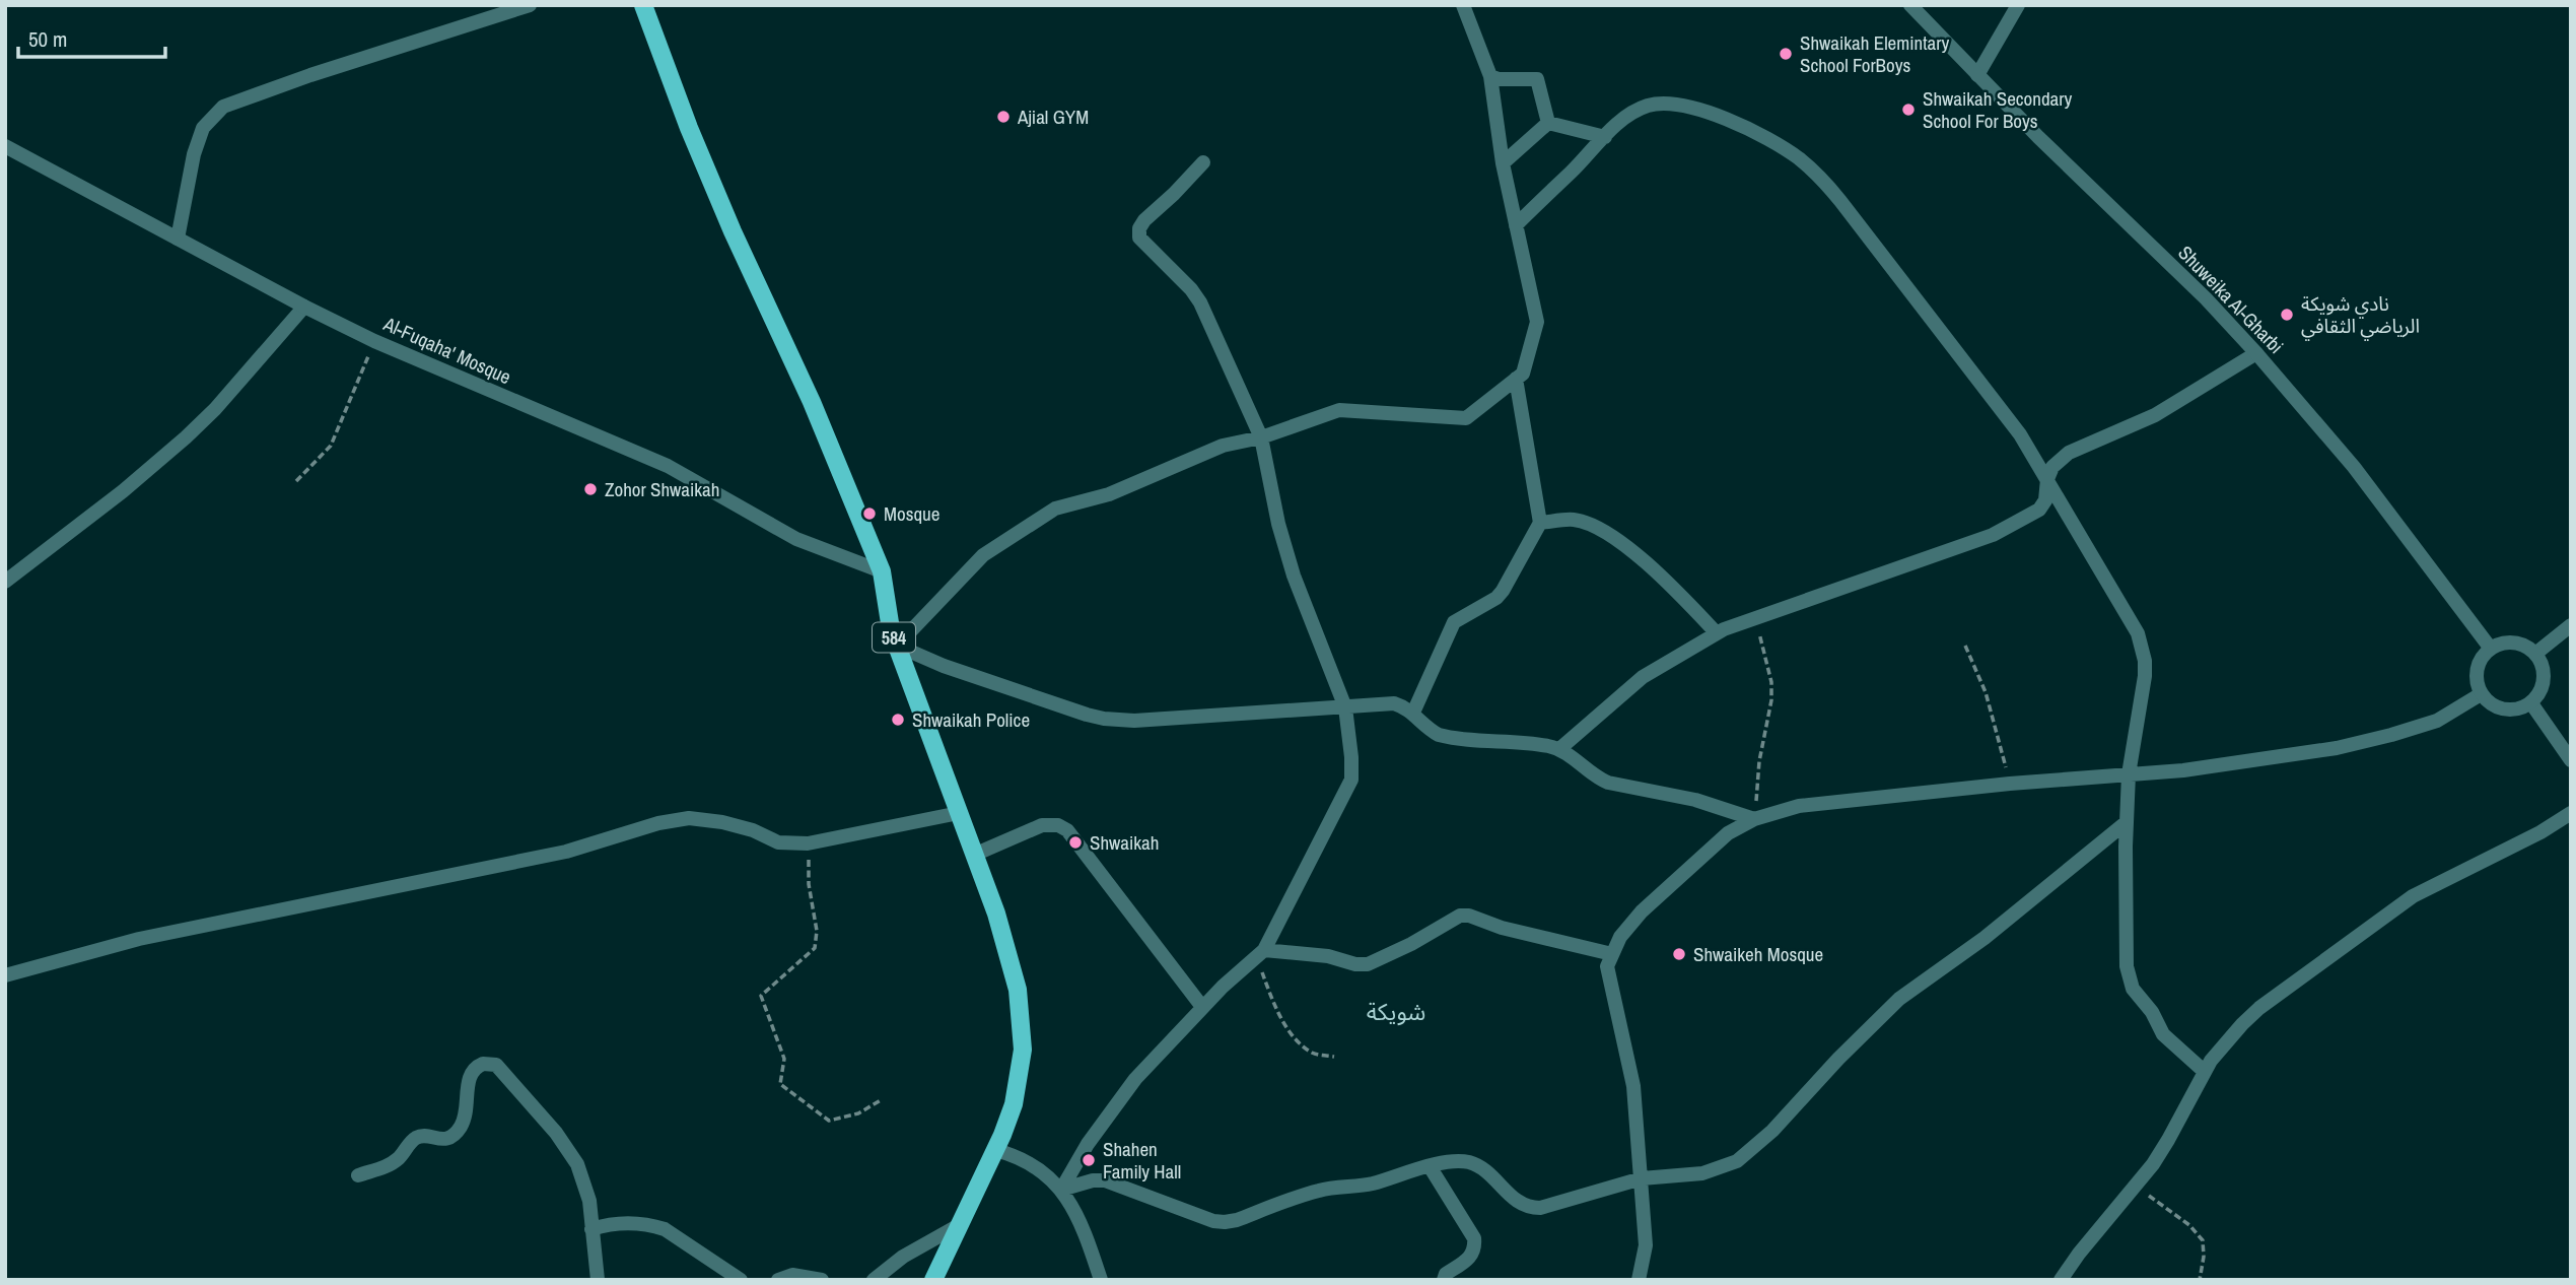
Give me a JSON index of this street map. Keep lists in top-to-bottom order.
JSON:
{
  "streets": {
    "main road": ["584"],
    "street": ["Shuweika Al-Gharbi", "Al-Fuqaha' Mosque"]
  },
  "crossings": [
    ["Al-Fuqaha' Mosque", "584"]
  ],
  "districts": ["شويكة"],
  "places": [
    "Shwaikah Elemintary School ForBoys",
    "Shwaikah Secondary School For Boys",
    "Ajial GYM",
    "نادي شويكة الرياضي الثقافي",
    "Zohor Shwaikah",
    "Mosque",
    "Shwaikah Police",
    "Shwaikah",
    "Shwaikeh Mosque",
    "Shahen Family Hall"
  ],
  "scale_bar": "50 m"
}
